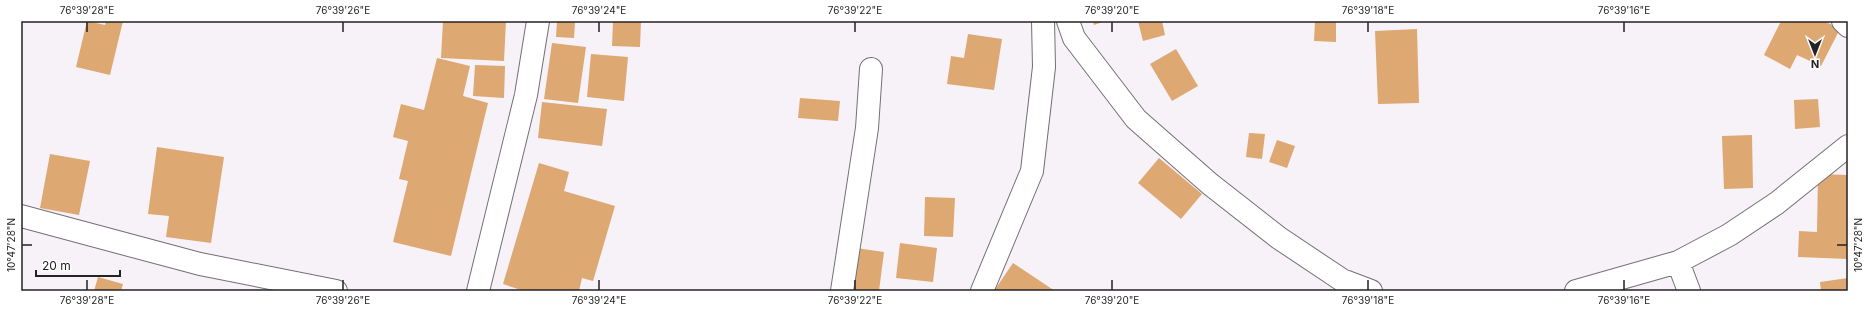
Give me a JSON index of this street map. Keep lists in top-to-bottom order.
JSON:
{
  "scale_bar": "20 m",
  "north": "bottom",
  "coordinates": [
    "76°39'28\"E",
    "76°39'26\"E",
    "76°39'24\"E",
    "76°39'22\"E",
    "76°39'20\"E",
    "76°39'18\"E",
    "76°39'16\"E",
    "10°47'28\"N"
  ]
}
